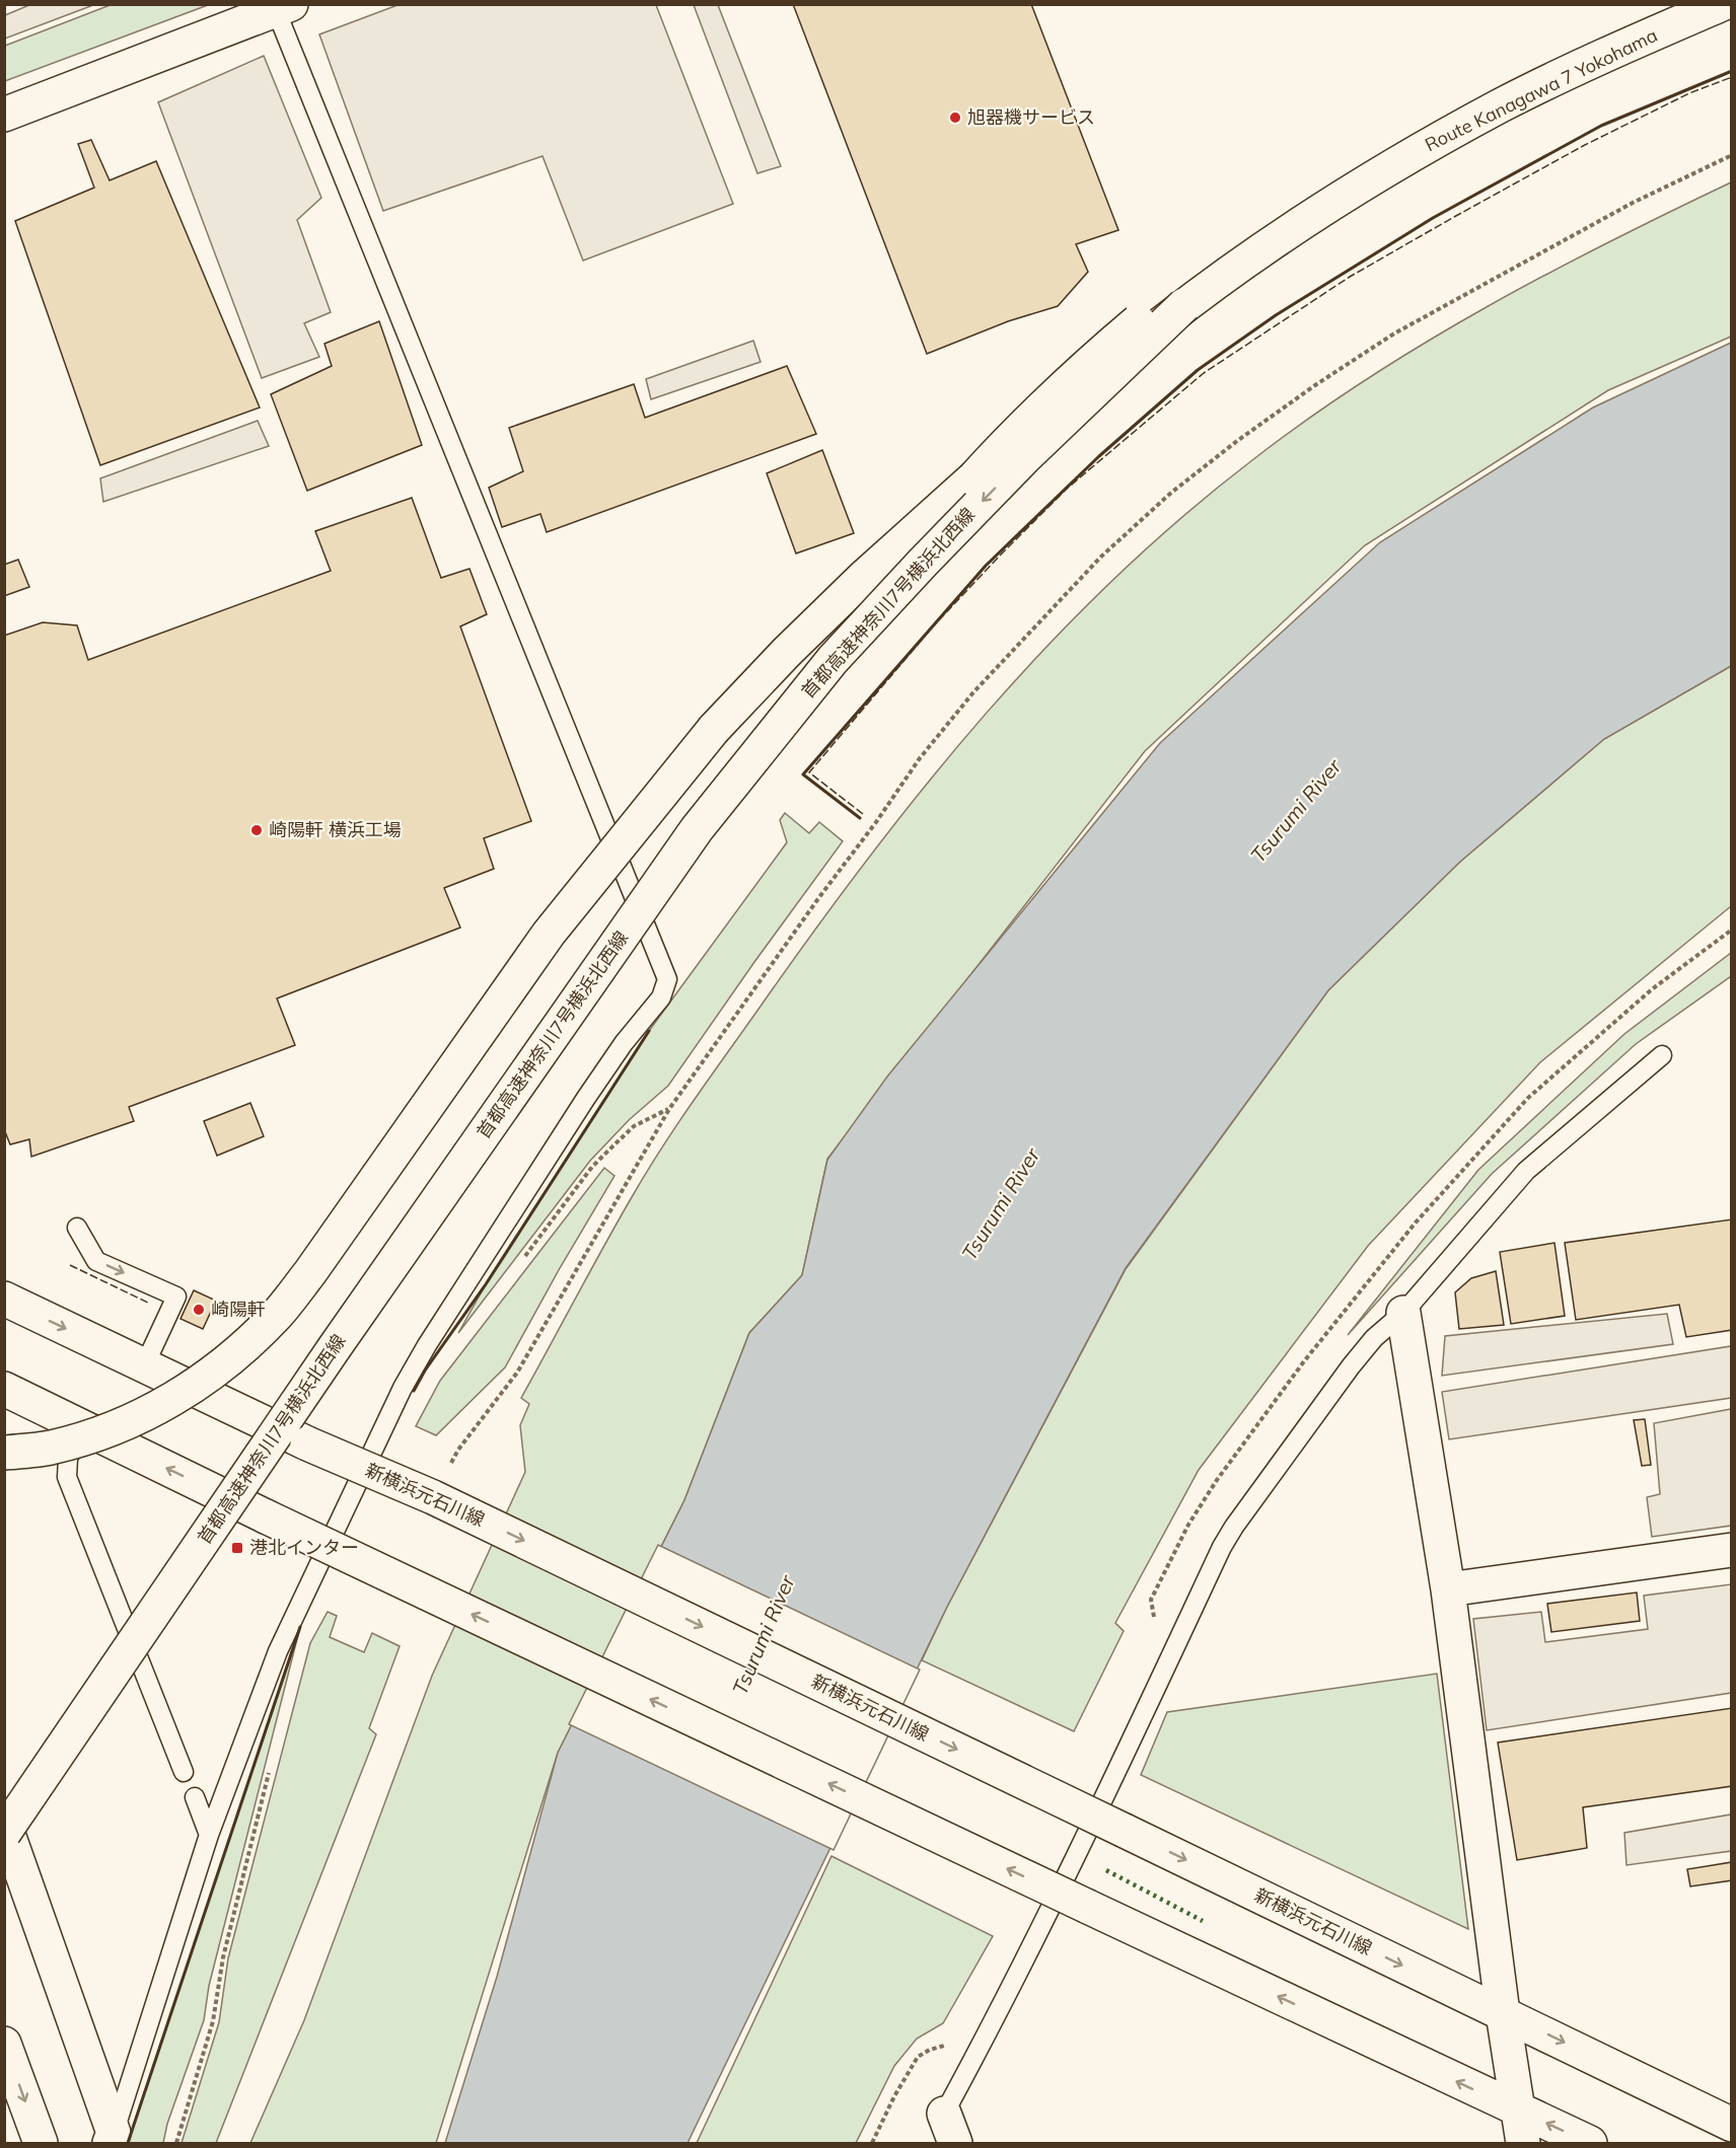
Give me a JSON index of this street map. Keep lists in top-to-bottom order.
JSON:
{
  "streets": {
    "main road": ["Route Kanagawa 7 Yokohama", "首都高速神奈川7号横浜北西線", "新横浜元石川線"]
  },
  "crossings": [
    ["Route Kanagawa 7 Yokohama", "首都高速神奈川7号横浜北西線"]
  ],
  "water": ["Tsurumi River"],
  "places": {
    "other": ["旭器機サービス", "崎陽軒 横浜工場", "崎陽軒"],
    "transit": ["港北インター"]
  }
}
